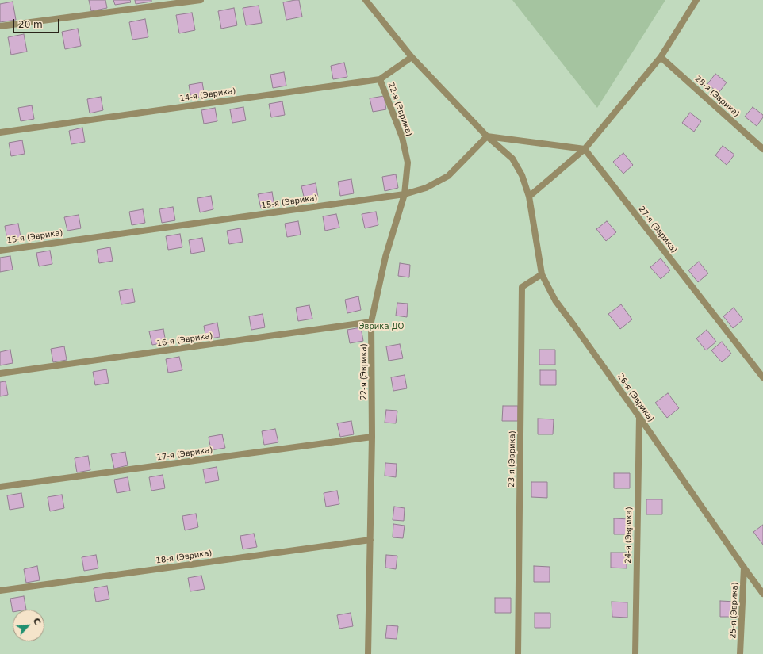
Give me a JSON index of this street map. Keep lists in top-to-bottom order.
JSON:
{
  "streets": {
    "lane": [
      "14-я (Эврика)",
      "28-я (Эврика)",
      "22-я (Эврика)",
      "15-я (Эврика)",
      "27-я (Эврика)",
      "16-я (Эврика)",
      "26-я (Эврика)",
      "17-я (Эврика)",
      "23-я (Эврика)",
      "24-я (Эврика)",
      "18-я (Эврика)",
      "25-я (Эврика)"
    ]
  },
  "crossings": [
    ["14-я (Эврика)", "22-я (Эврика)"],
    ["22-я (Эврика)", "15-я (Эврика)"],
    ["22-я (Эврика)", "16-я (Эврика)"],
    ["22-я (Эврика)", "17-я (Эврика)"],
    ["22-я (Эврика)", "18-я (Эврика)"],
    ["26-я (Эврика)", "23-я (Эврика)"],
    ["26-я (Эврика)", "24-я (Эврика)"],
    ["26-я (Эврика)", "25-я (Эврика)"]
  ],
  "parks": ["Эврика ДО"],
  "scale_bar": "20 m",
  "north": "top right"
}
